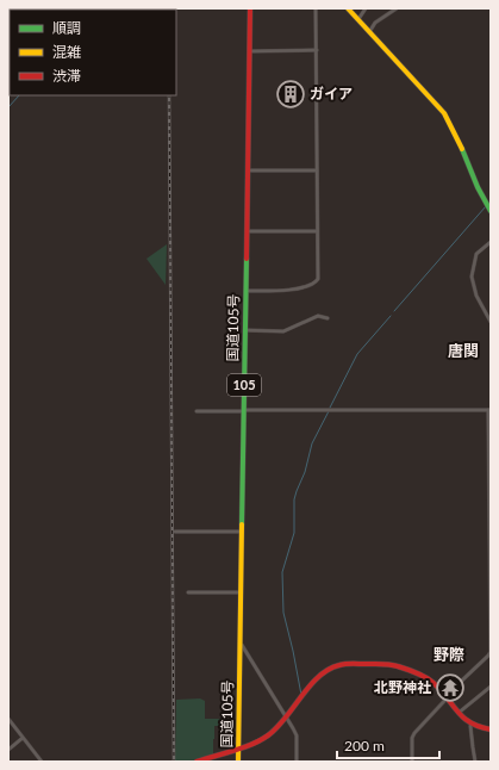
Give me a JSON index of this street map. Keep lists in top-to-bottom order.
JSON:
{
  "streets": {
    "main road": ["国道105号", "105"]
  },
  "districts": ["唐関", "野際"],
  "places": {
    "building": ["ガイア"],
    "temple": ["北野神社"]
  },
  "legend": ["順調", "混雑", "渋滞"],
  "scale_bar": "200 m"
}
